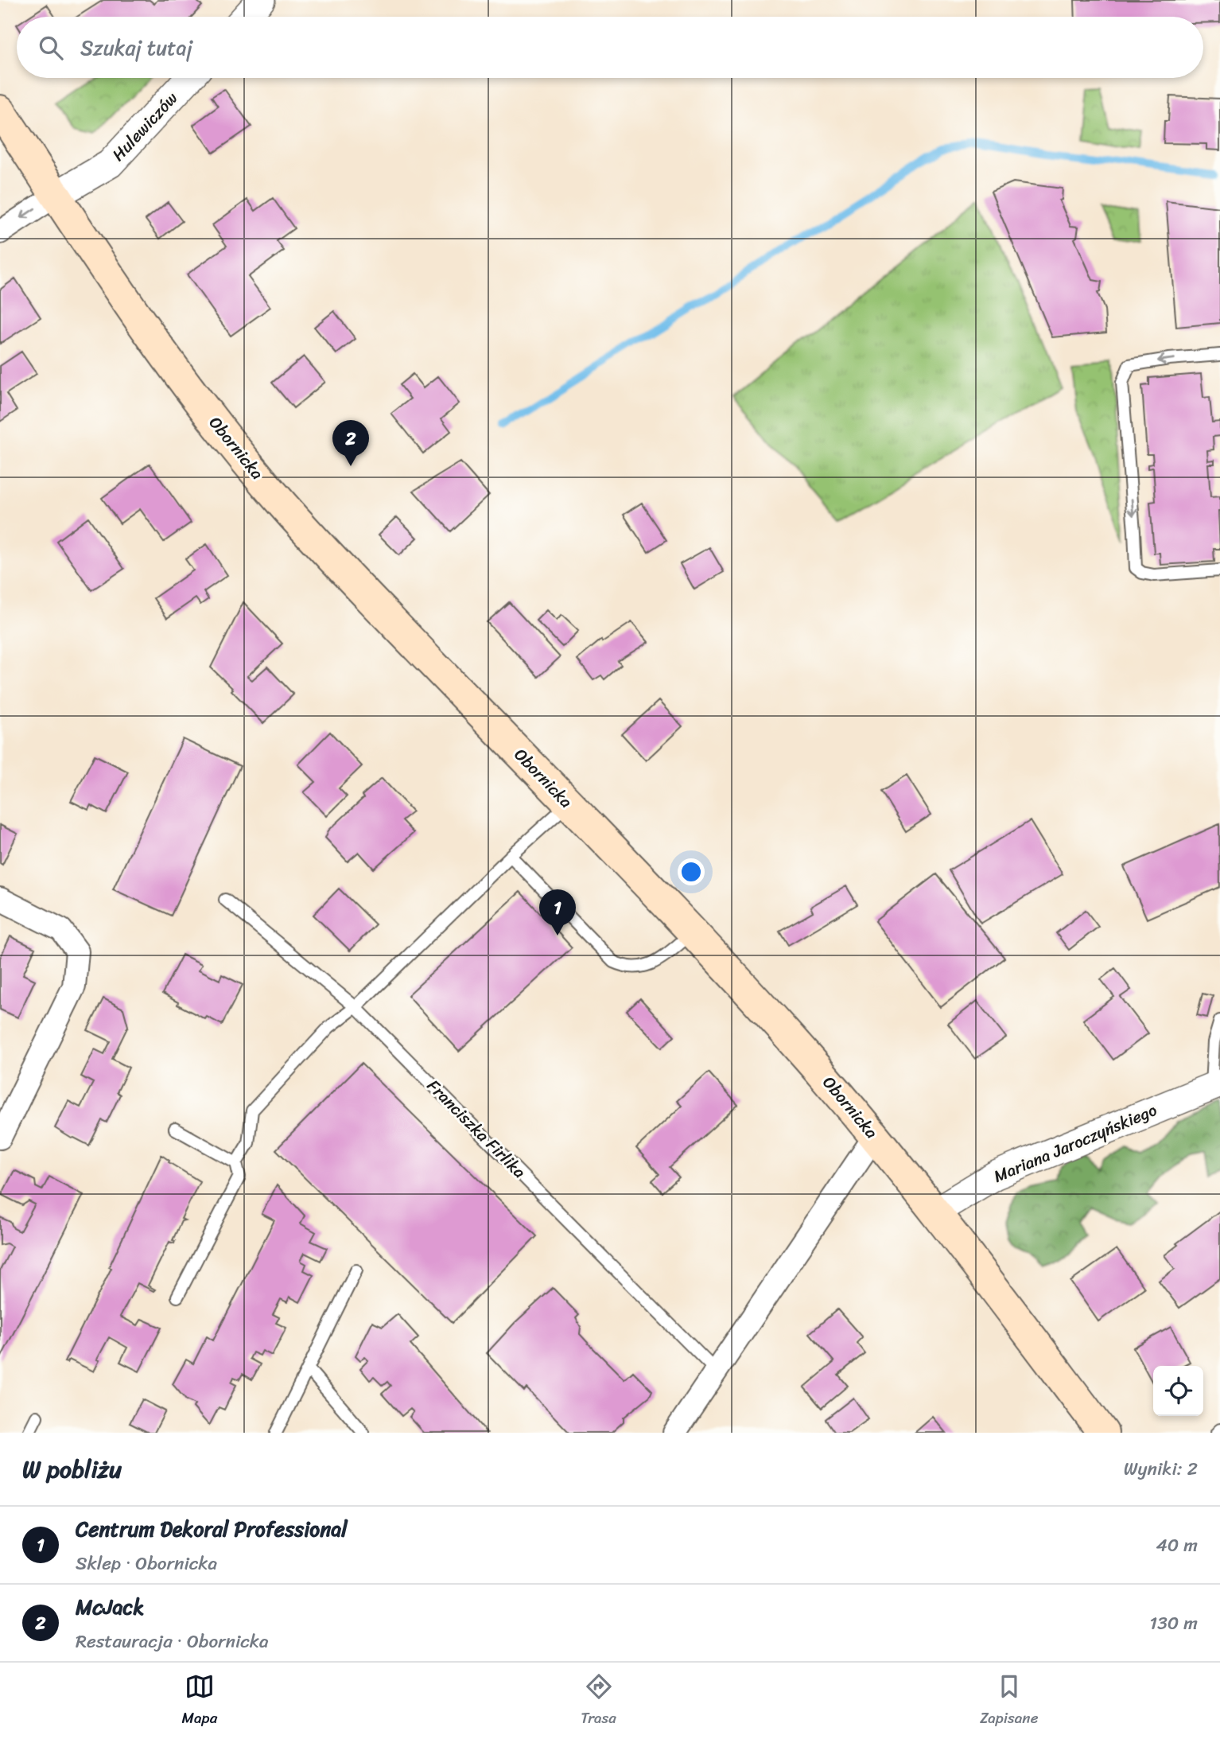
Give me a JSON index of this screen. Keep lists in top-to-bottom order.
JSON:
{
  "streets": {
    "main road": ["Obornicka"],
    "street": ["Hulewiczów", "Mariana Jaroczyńskiego"],
    "lane": ["Franciszka Firlika"]
  },
  "crossings": [
    ["Hulewiczów", "Obornicka"],
    ["Obornicka", "Mariana Jaroczyńskiego"]
  ],
  "page": {
    "search": "Szukaj tutaj",
    "pins": ["2", "1"],
    "heading": ["W pobliżu", "Wyniki: 2"],
    "list": [
      {
        "mark": "1",
        "name": "Centrum Dekoral Professional",
        "note": "Sklep · Obornicka",
        "value": "40 m"
      },
      {
        "mark": "2",
        "name": "McJack",
        "note": "Restauracja · Obornicka",
        "value": "130 m"
      }
    ],
    "nav": ["Mapa", "Trasa", "Zapisane"]
  }
}
